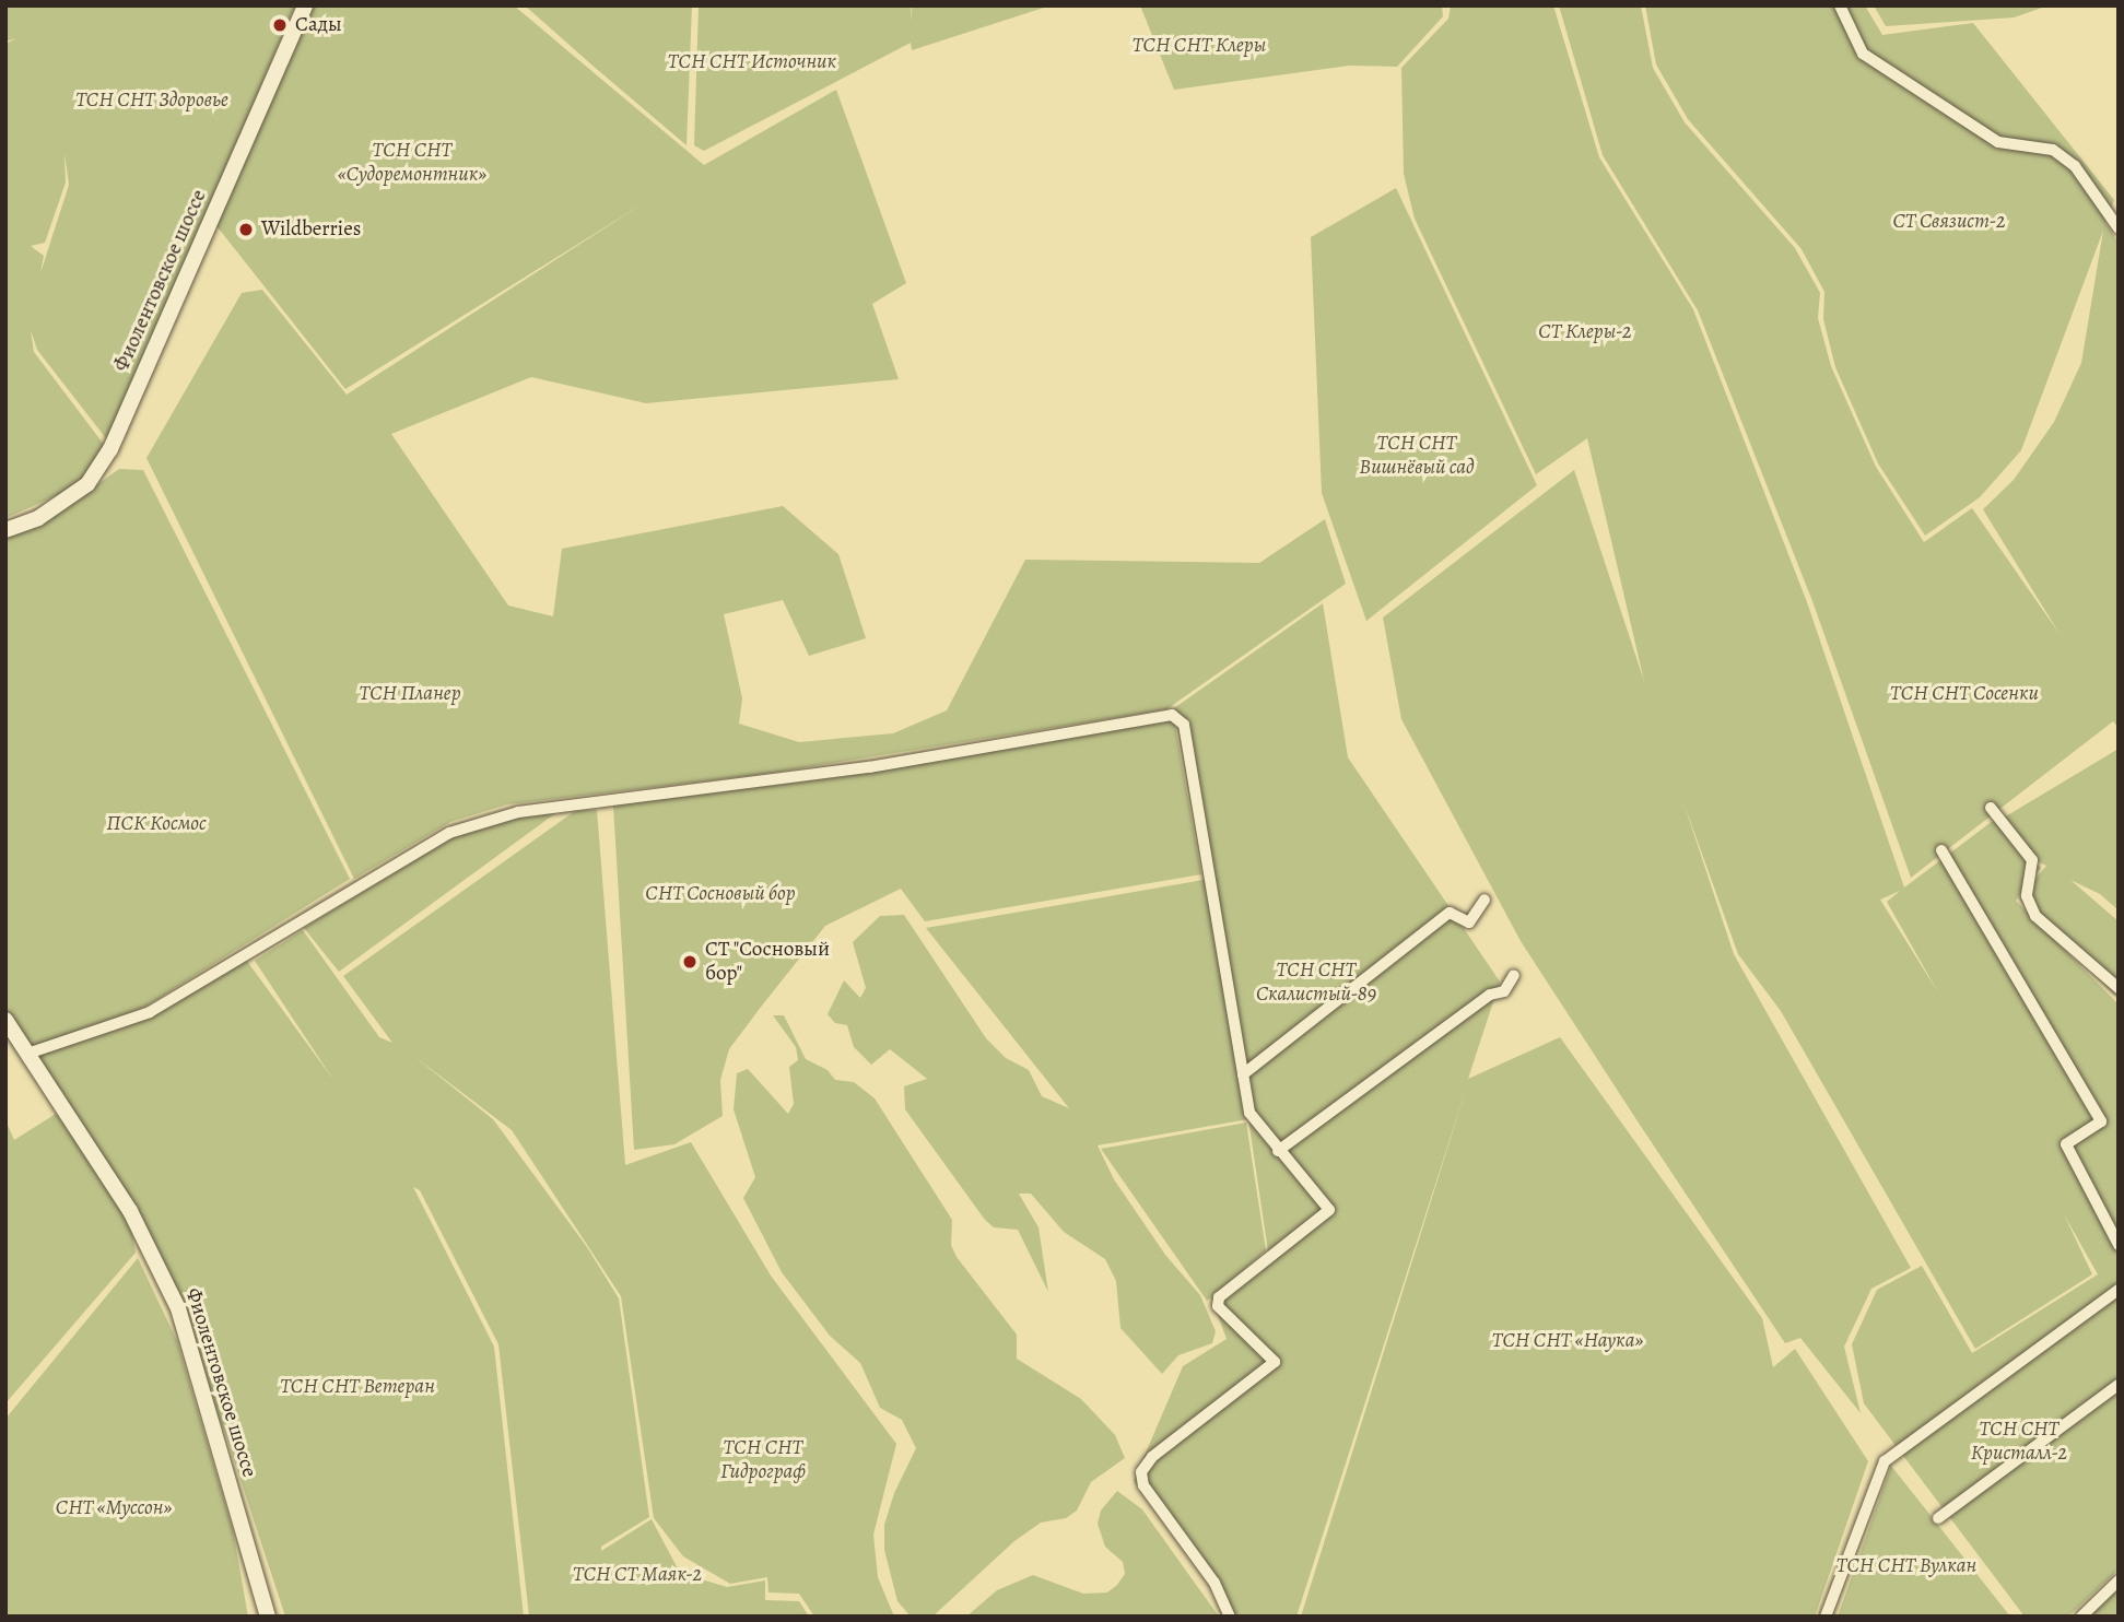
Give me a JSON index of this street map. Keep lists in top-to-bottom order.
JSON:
{
  "streets": {
    "main road": ["Фиолентовское шоссе"]
  },
  "parks": [
    "ТСН СНТ Клеры",
    "ТСН СНТ Источник",
    "ТСН СНТ Здоровье",
    "ТСН СНТ «Судоремонтник»",
    "СТ Связист-2",
    "СТ Клеры-2",
    "ТСН СНТ Вишнёвый сад",
    "ТСН Планер",
    "ТСН СНТ Сосенки",
    "ПСК Космос",
    "СНТ Сосновый бор",
    "ТСН СНТ Скалистый-89",
    "ТСН СНТ «Наука»",
    "ТСН СНТ Ветеран",
    "ТСН СНТ Кристалл-2",
    "ТСН СНТ Гидрограф",
    "СНТ «Муссон»",
    "ТСН СНТ Вулкан",
    "ТСН СТ Маяк-2"
  ],
  "places": ["Сады", "Wildberries", "СТ \"Сосновый бор\""]
}
